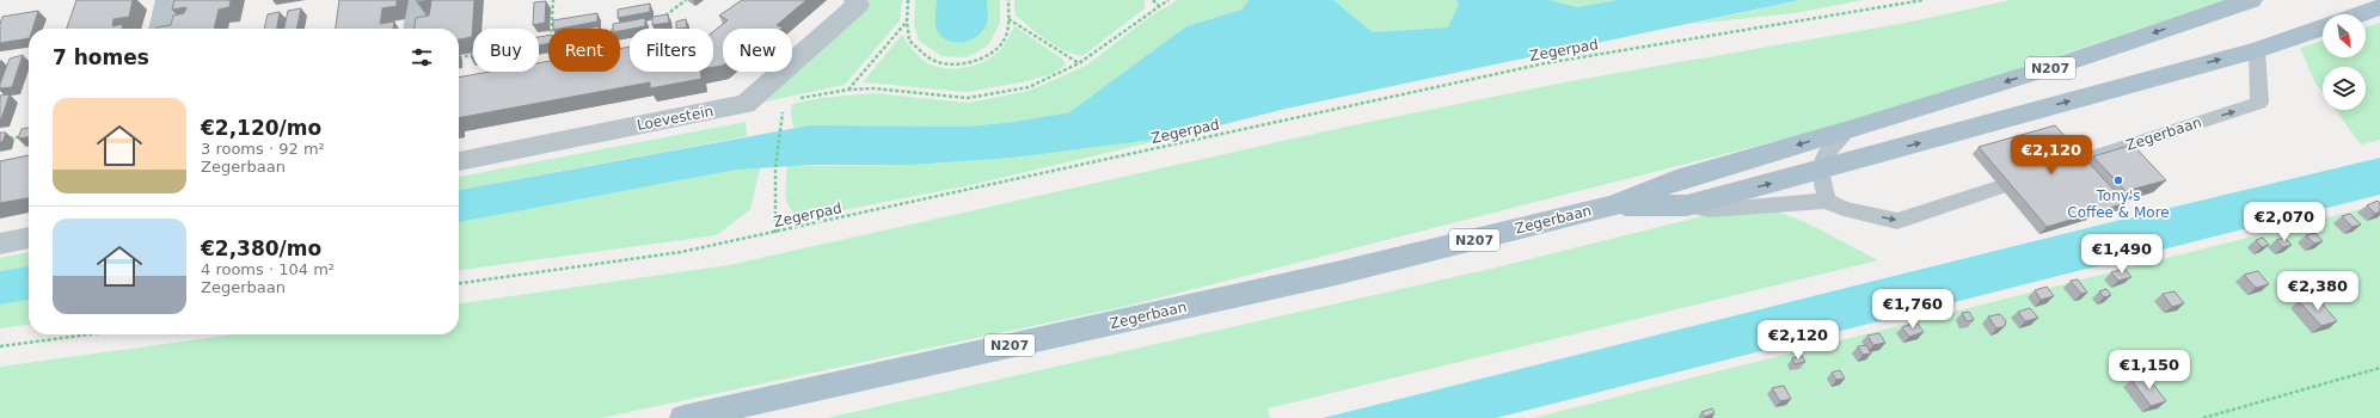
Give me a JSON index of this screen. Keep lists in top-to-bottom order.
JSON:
{
  "streets": {
    "main road": ["N207", "Zegerbaan"],
    "street": ["Loevestein"],
    "path": ["Zegerpad"]
  },
  "places": ["Tony's Coffee & More"],
  "north": "bottom right",
  "page": {
    "chip": [
      "Buy",
      "Rent",
      "Filters",
      "New"
    ],
    "heading": "7 homes",
    "list": [
      {
        "name": "€2,120/mo",
        "note": "3 rooms · 92 m² · Zegerbaan"
      },
      {
        "name": "€2,380/mo",
        "note": "4 rooms · 104 m² · Zegerbaan"
      }
    ],
    "price": [
      "€2,120",
      "€2,070",
      "€1,490",
      "€2,380",
      "€1,760",
      "€2,120",
      "€1,150"
    ]
  }
}
